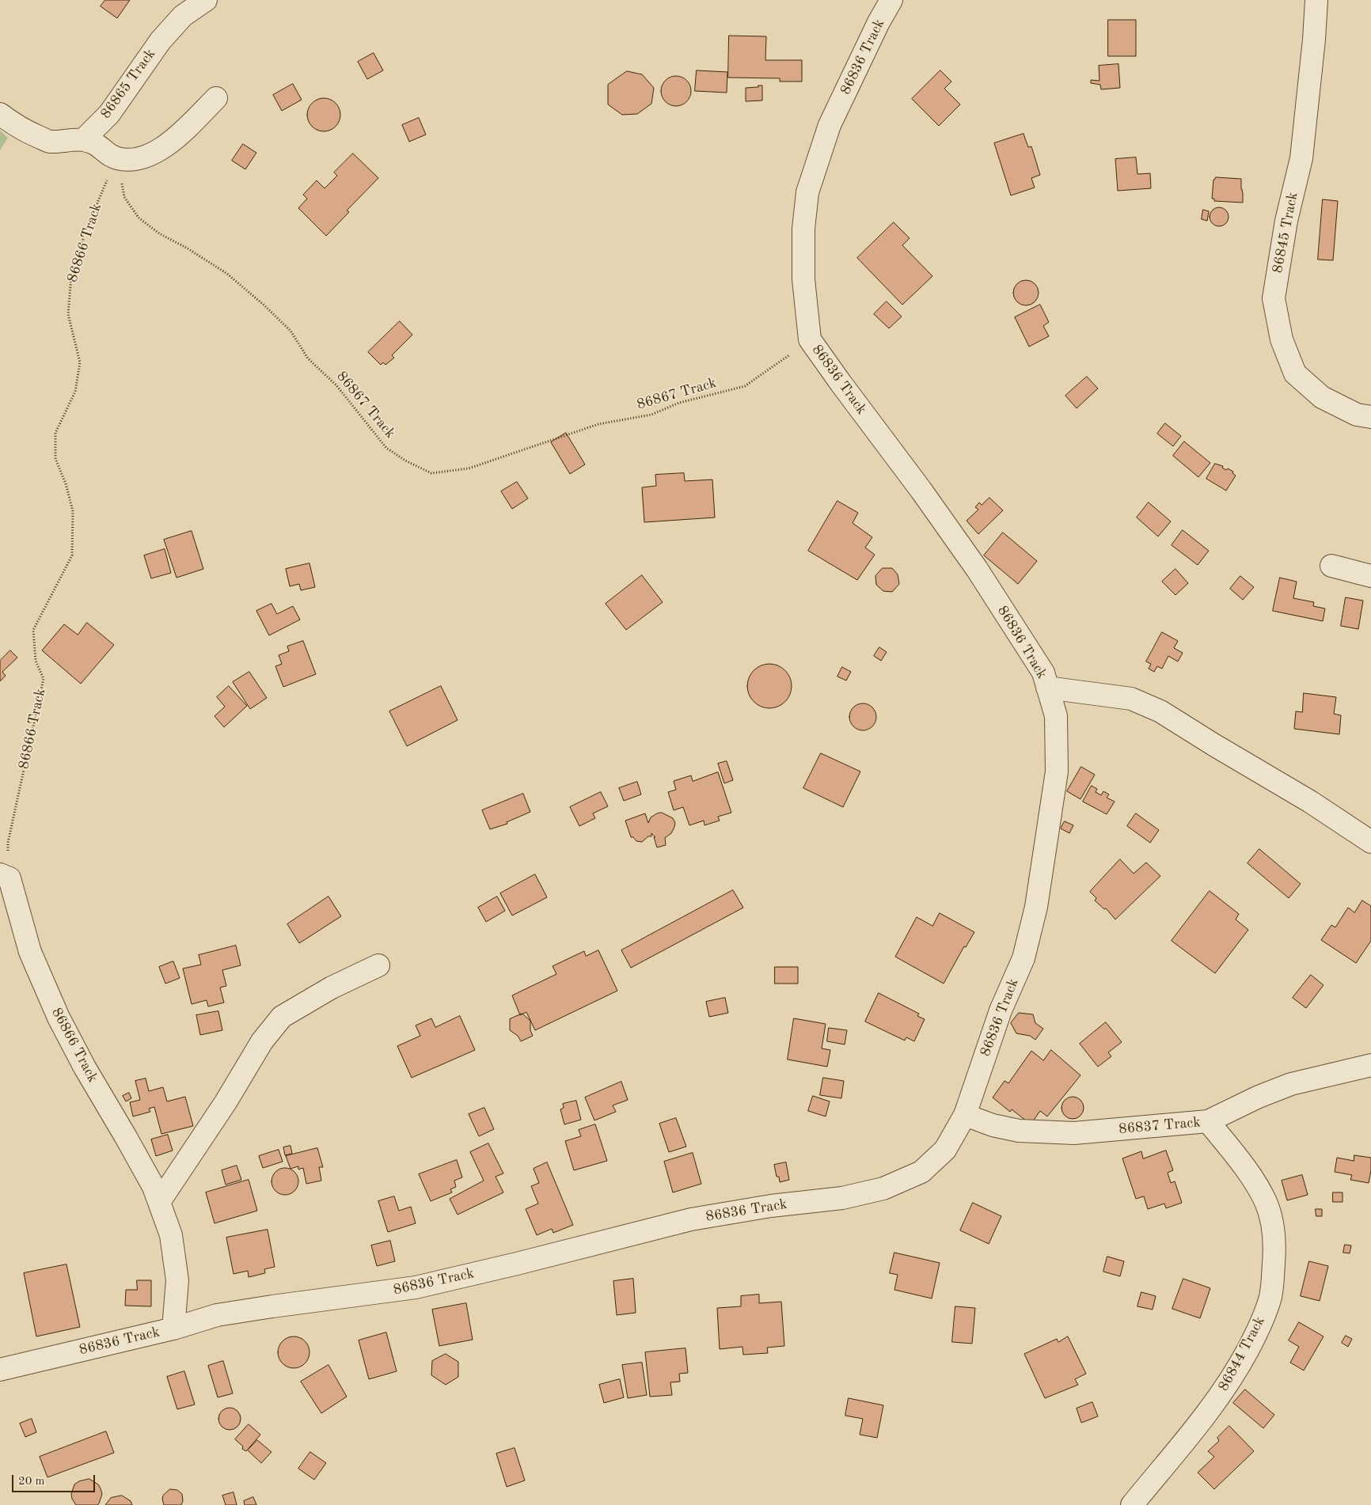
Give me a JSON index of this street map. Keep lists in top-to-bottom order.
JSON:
{
  "streets": {
    "street": [
      "86836 Track",
      "86865 Track",
      "86845 Track",
      "86866 Track",
      "86837 Track",
      "86844 Track"
    ],
    "path": ["86867 Track"]
  },
  "crossings": [
    ["86836 Track", "86866 Track"],
    ["86836 Track", "86867 Track"],
    ["86836 Track", "86837 Track"],
    ["86866 Track", "86867 Track"],
    ["86837 Track", "86844 Track"]
  ],
  "scale_bar": "20 m"
}
